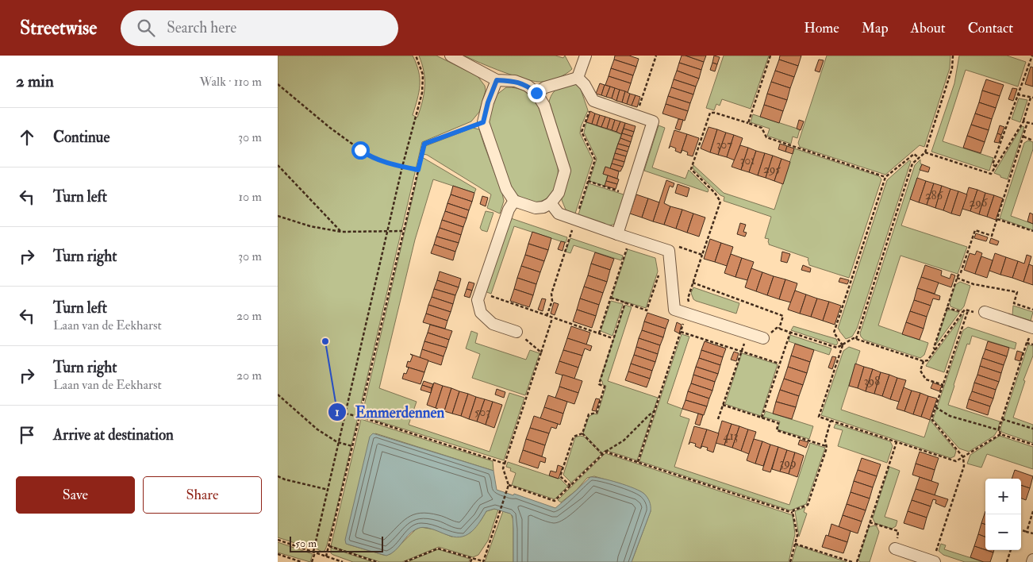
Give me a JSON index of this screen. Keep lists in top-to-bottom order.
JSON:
{
  "places": ["Emmerdennen"],
  "house_numbers": [
    "307",
    "301",
    "295",
    "286",
    "296",
    "398",
    "503",
    "413",
    "399"
  ],
  "scale_bar": "50 m",
  "page": {
    "header": "Streetwise",
    "search": "Search here",
    "nav": [
      "Home",
      "Map",
      "About",
      "Contact"
    ],
    "heading": ["2 min", "Walk · 110 m"],
    "list": [
      ["Continue", "30 m"],
      ["Turn left", "10 m"],
      ["Turn right", "30 m"],
      ["Turn left", "Laan van de Eekharst", "20 m"],
      ["Turn right", "Laan van de Eekharst", "20 m"],
      "Arrive at destination"
    ],
    "buttons": ["Save", "Share"],
    "map_buttons": ["+", "−"],
    "scale": "50 m"
  }
}
